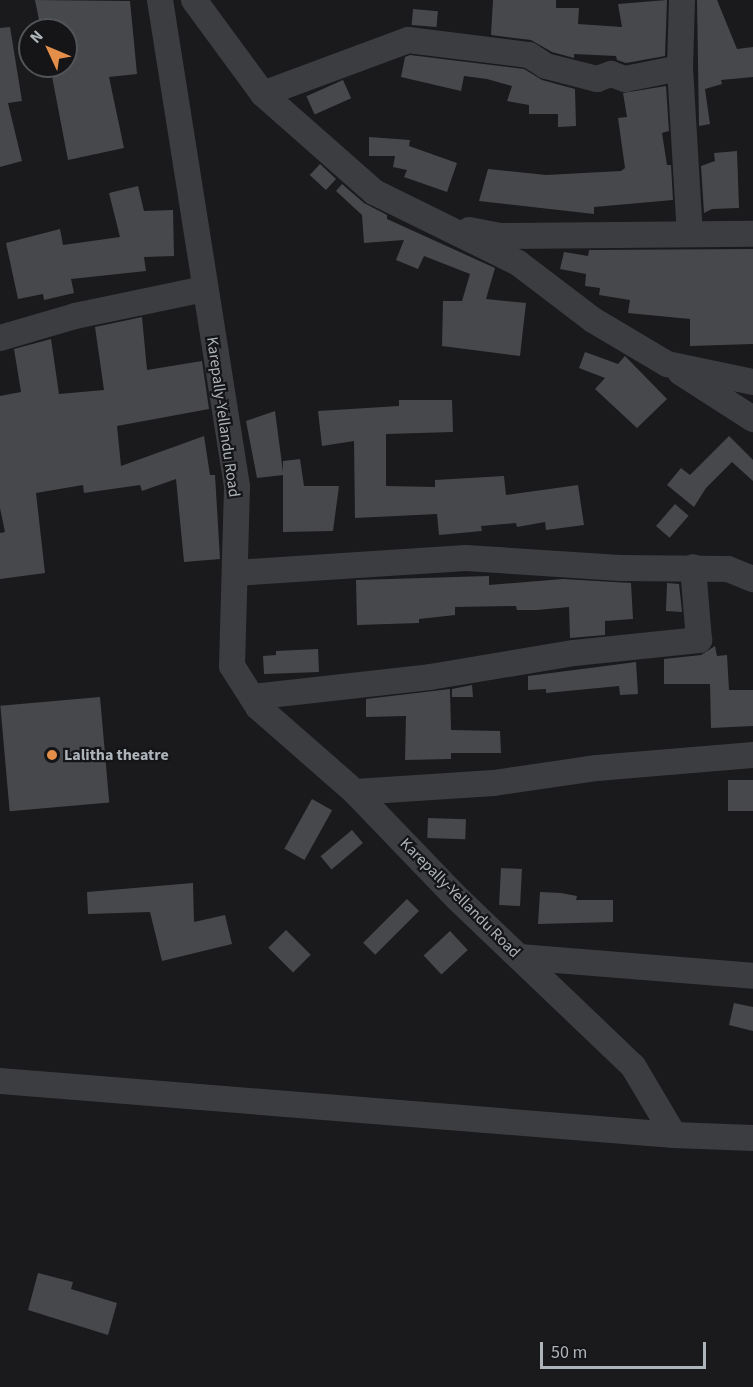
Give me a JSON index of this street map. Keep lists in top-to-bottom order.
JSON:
{
  "streets": {
    "street": ["Karepally-Yellandu Road"]
  },
  "places": ["Lalitha theatre"],
  "scale_bar": "50 m",
  "north": "top left"
}
